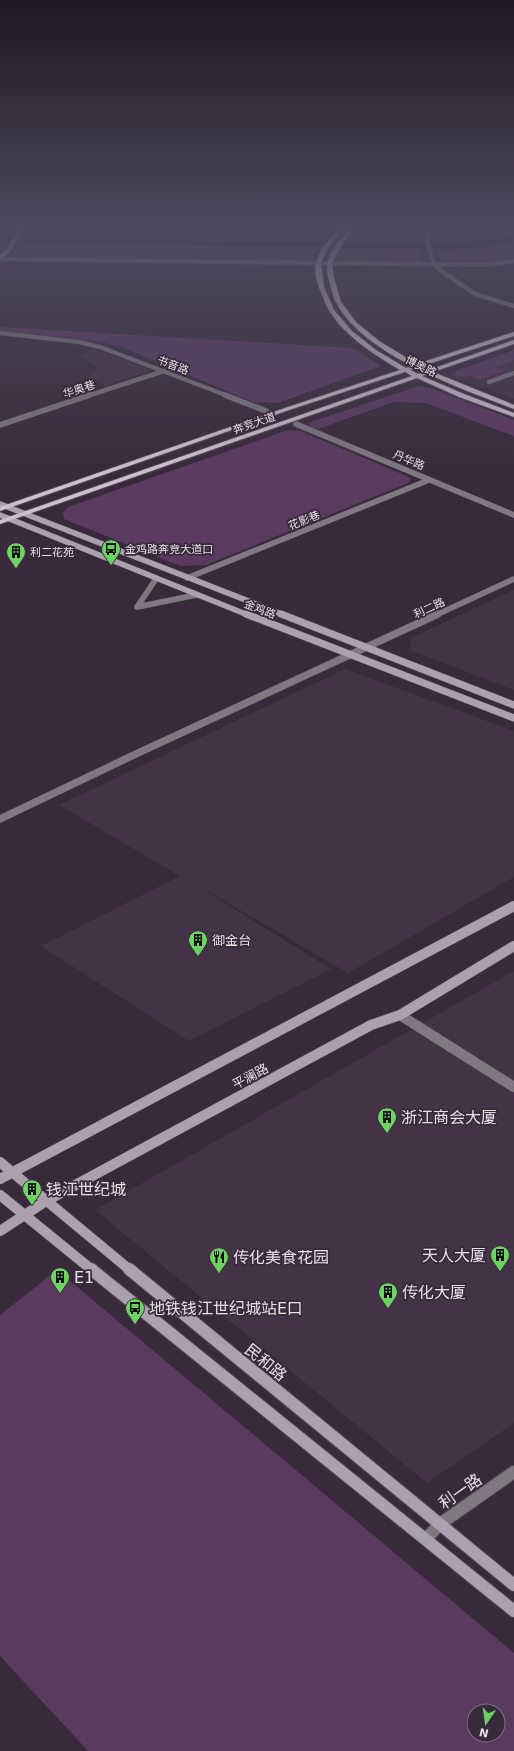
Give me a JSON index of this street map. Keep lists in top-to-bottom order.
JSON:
{
  "streets": {
    "main road": [
      "博奥路",
      "奔竞大道",
      "金鸡路",
      "平澜路",
      "民和路"
    ],
    "street": [
      "书音路",
      "华奥巷",
      "丹华路",
      "花影巷",
      "利二路",
      "利一路"
    ]
  },
  "crossings": [
    ["书音路", "华奥巷"],
    ["博奥路", "奔竞大道"],
    ["奔竞大道", "金鸡路"],
    ["丹华路", "花影巷"],
    ["花影巷", "金鸡路"],
    ["利二路", "金鸡路"],
    ["平澜路", "民和路"],
    ["民和路", "利一路"]
  ],
  "places": {
    "bus stop": ["金鸡路奔竞大道口", "地铁钱江世纪城站E口"],
    "building": [
      "利二花苑",
      "御金台",
      "浙江商会大厦",
      "钱江世纪城",
      "天人大厦",
      "E1",
      "传化大厦"
    ],
    "restaurant": ["传化美食花园"]
  },
  "north": "bottom"
}
